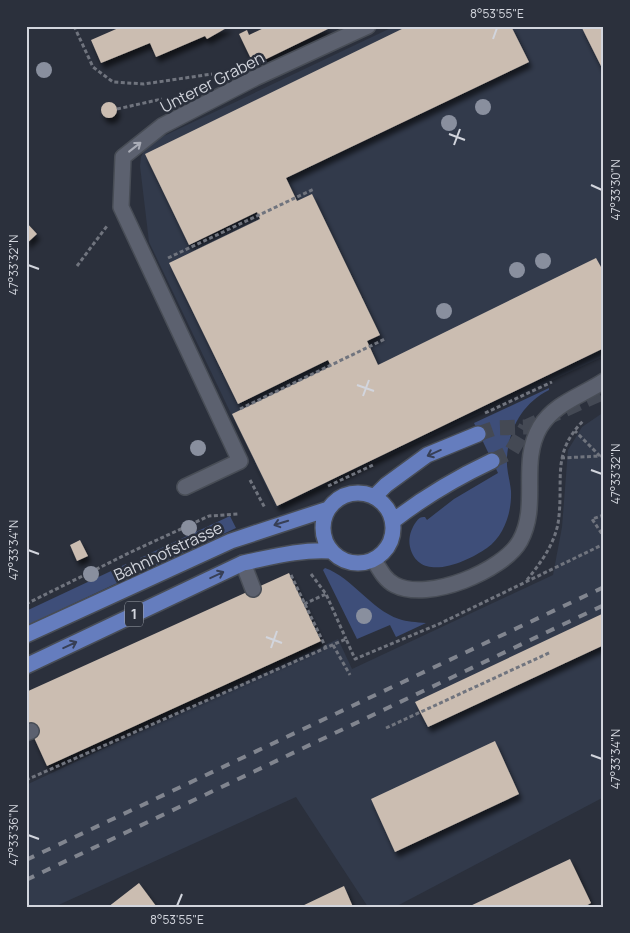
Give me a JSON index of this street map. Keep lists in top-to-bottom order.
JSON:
{
  "streets": {
    "main road": ["Bahnhofstrasse", "1"],
    "street": ["Unterer Graben"]
  },
  "crossings": [
    ["Bahnhofstrasse", "1"]
  ],
  "one_way": ["Unterer Graben"],
  "coordinates": [
    "8°53'55\"E",
    "47°33'30\"N",
    "47°33'32\"N",
    "47°33'34\"N",
    "47°33'36\"N"
  ]
}
